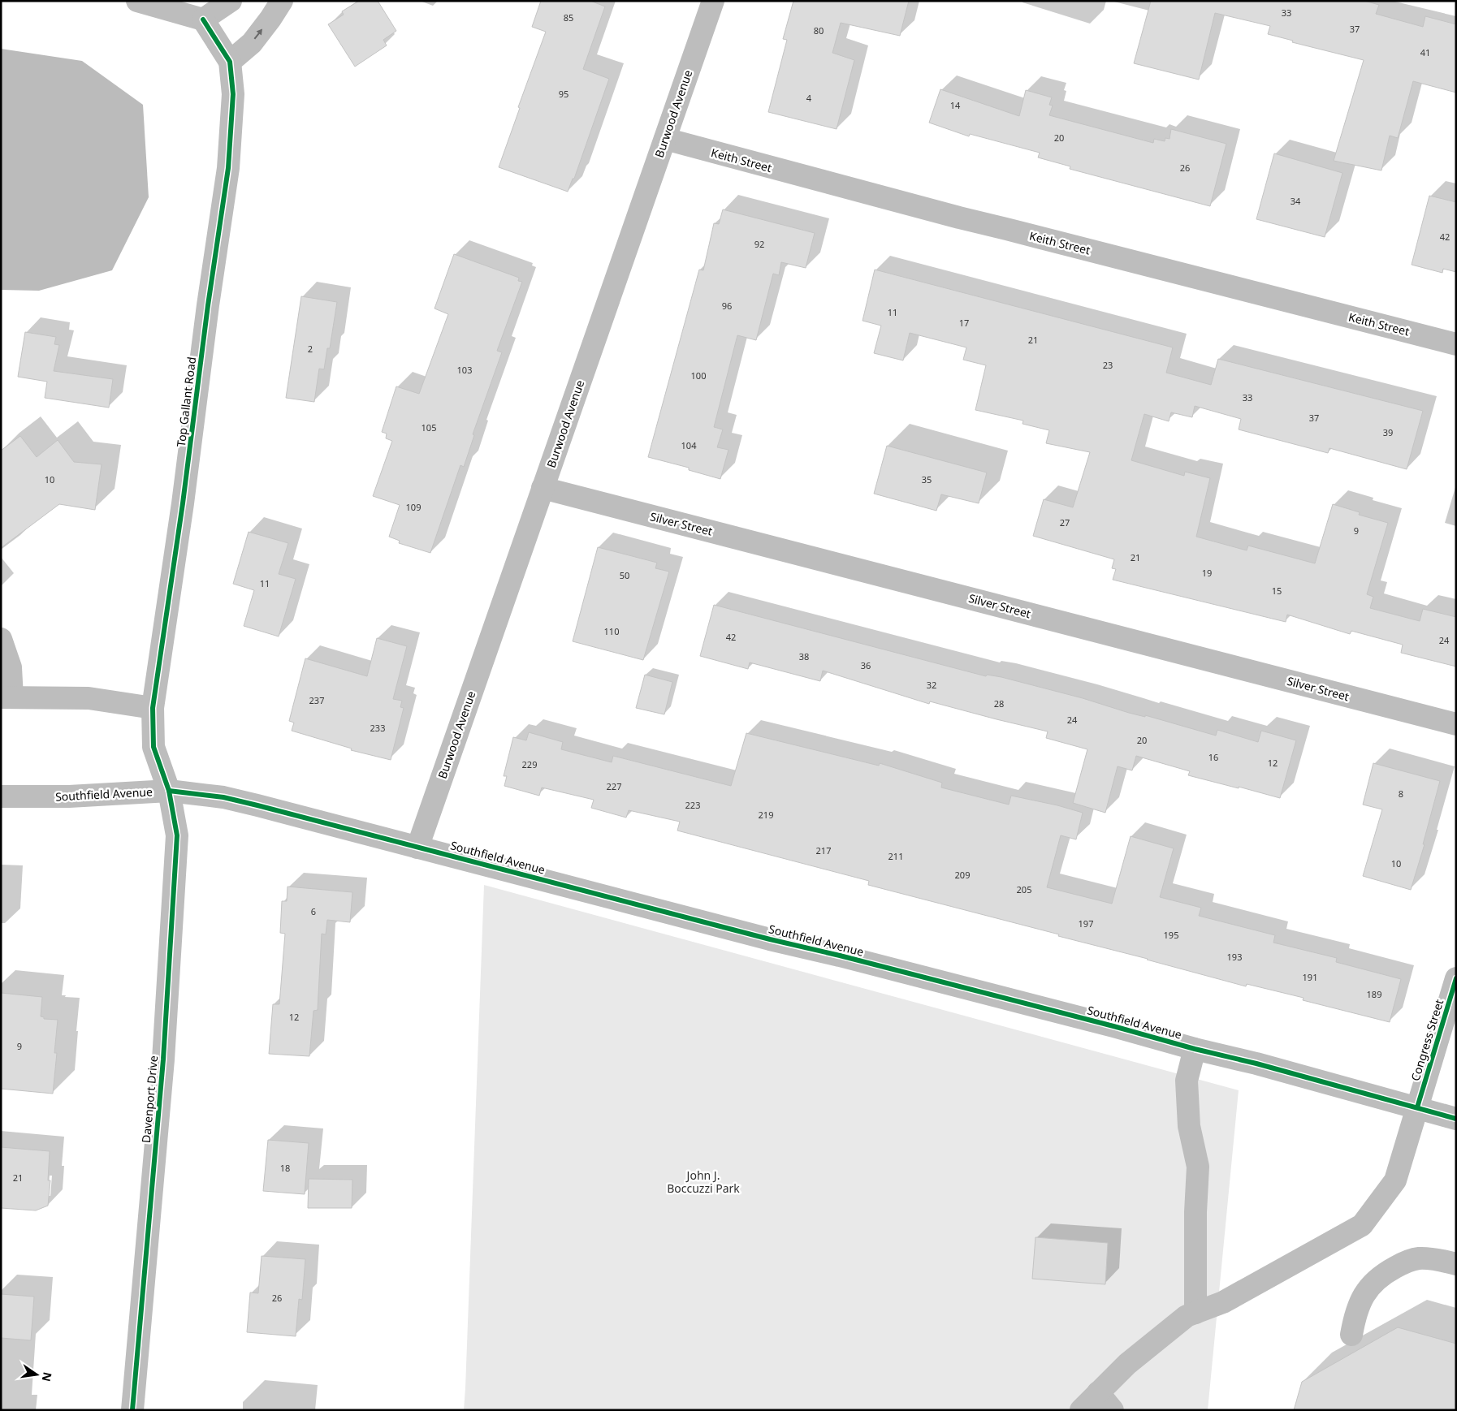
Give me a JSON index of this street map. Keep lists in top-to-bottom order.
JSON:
{
  "streets": {
    "street": [
      "Burwood Avenue",
      "Keith Street",
      "Top Gallant Road",
      "Silver Street",
      "Southfield Avenue",
      "Congress Street",
      "Davenport Drive"
    ]
  },
  "crossings": [
    ["Burwood Avenue", "Keith Street"],
    ["Burwood Avenue", "Silver Street"],
    ["Burwood Avenue", "Southfield Avenue"],
    ["Top Gallant Road", "Southfield Avenue"],
    ["Top Gallant Road", "Davenport Drive"],
    ["Southfield Avenue", "Congress Street"],
    ["Southfield Avenue", "Davenport Drive"]
  ],
  "parks": ["John J. Boccuzzi Park"],
  "house_numbers": [
    "33",
    "85",
    "37",
    "80",
    "41",
    "95",
    "4",
    "14",
    "20",
    "26",
    "34",
    "42",
    "92",
    "96",
    "11",
    "17",
    "21",
    "2",
    "23",
    "103",
    "100",
    "33",
    "37",
    "105",
    "39",
    "104",
    "10",
    "35",
    "109",
    "27",
    "9",
    "21",
    "19",
    "50",
    "11",
    "15",
    "110",
    "42",
    "24",
    "38",
    "36",
    "32",
    "237",
    "28",
    "24",
    "233",
    "20",
    "16",
    "12",
    "229",
    "227",
    "8",
    "223",
    "219",
    "217",
    "211",
    "10",
    "209",
    "205",
    "6",
    "197",
    "195",
    "193",
    "191",
    "189",
    "12",
    "9",
    "18",
    "21",
    "26"
  ],
  "north": "right"
}
